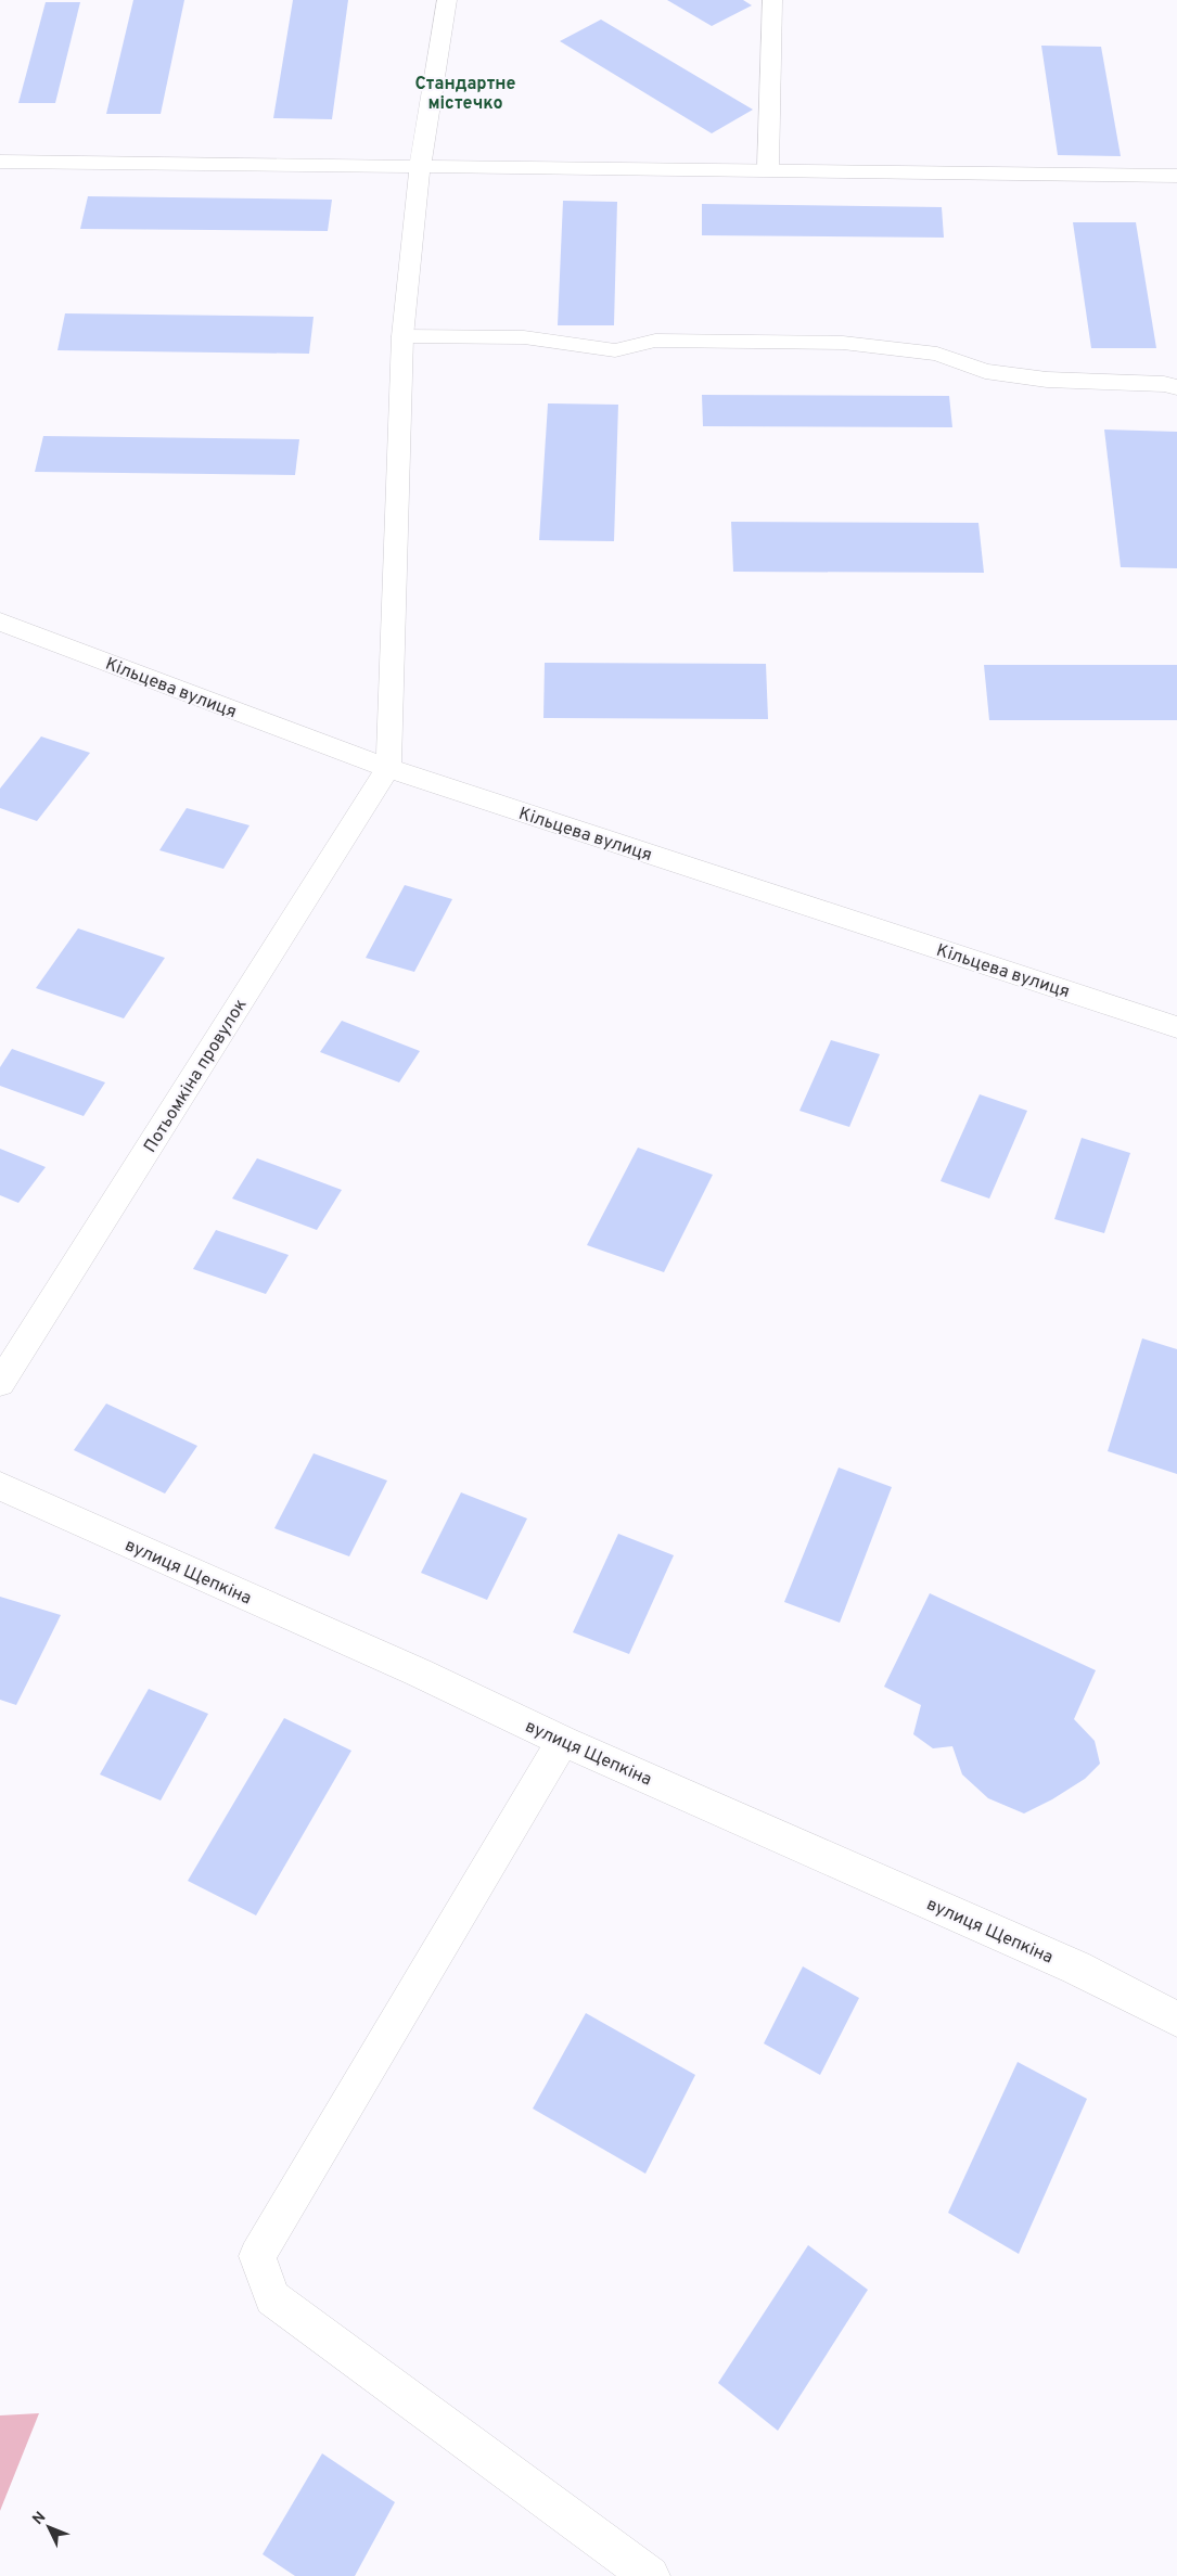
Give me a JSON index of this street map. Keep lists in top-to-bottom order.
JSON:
{
  "streets": {
    "street": ["Кільцева вулиця", "Потьомкіна провулок", "вулиця Щепкіна"]
  },
  "crossings": [
    ["Кільцева вулиця", "Потьомкіна провулок"]
  ],
  "districts": ["Стандартне містечко"],
  "north": "top left"
}
